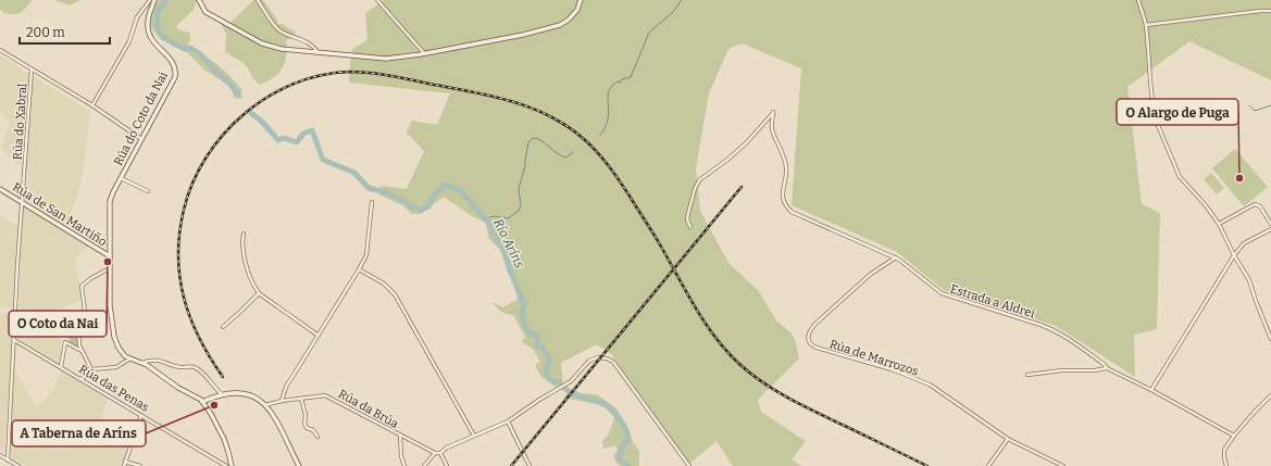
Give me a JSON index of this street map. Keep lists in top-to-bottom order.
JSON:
{
  "streets": {
    "street": [
      "Rúa do Coto da Nai",
      "Rúa do Xabral",
      "Rúa de San Martiño",
      "Estrada a Aldrei",
      "Rúa de Marrozos",
      "Rúa das Penas",
      "Rúa da Brúa"
    ]
  },
  "crossings": [
    ["Rúa do Coto da Nai", "Rúa de San Martiño"],
    ["Rúa do Xabral", "Rúa de San Martiño"],
    ["Rúa do Xabral", "Rúa das Penas"],
    ["Estrada a Aldrei", "Rúa de Marrozos"]
  ],
  "water": ["Río Aríns"],
  "places": ["O Alargo de Puga", "O Coto da Nai", "A Taberna de Aríns"],
  "scale_bar": "200 m"
}
